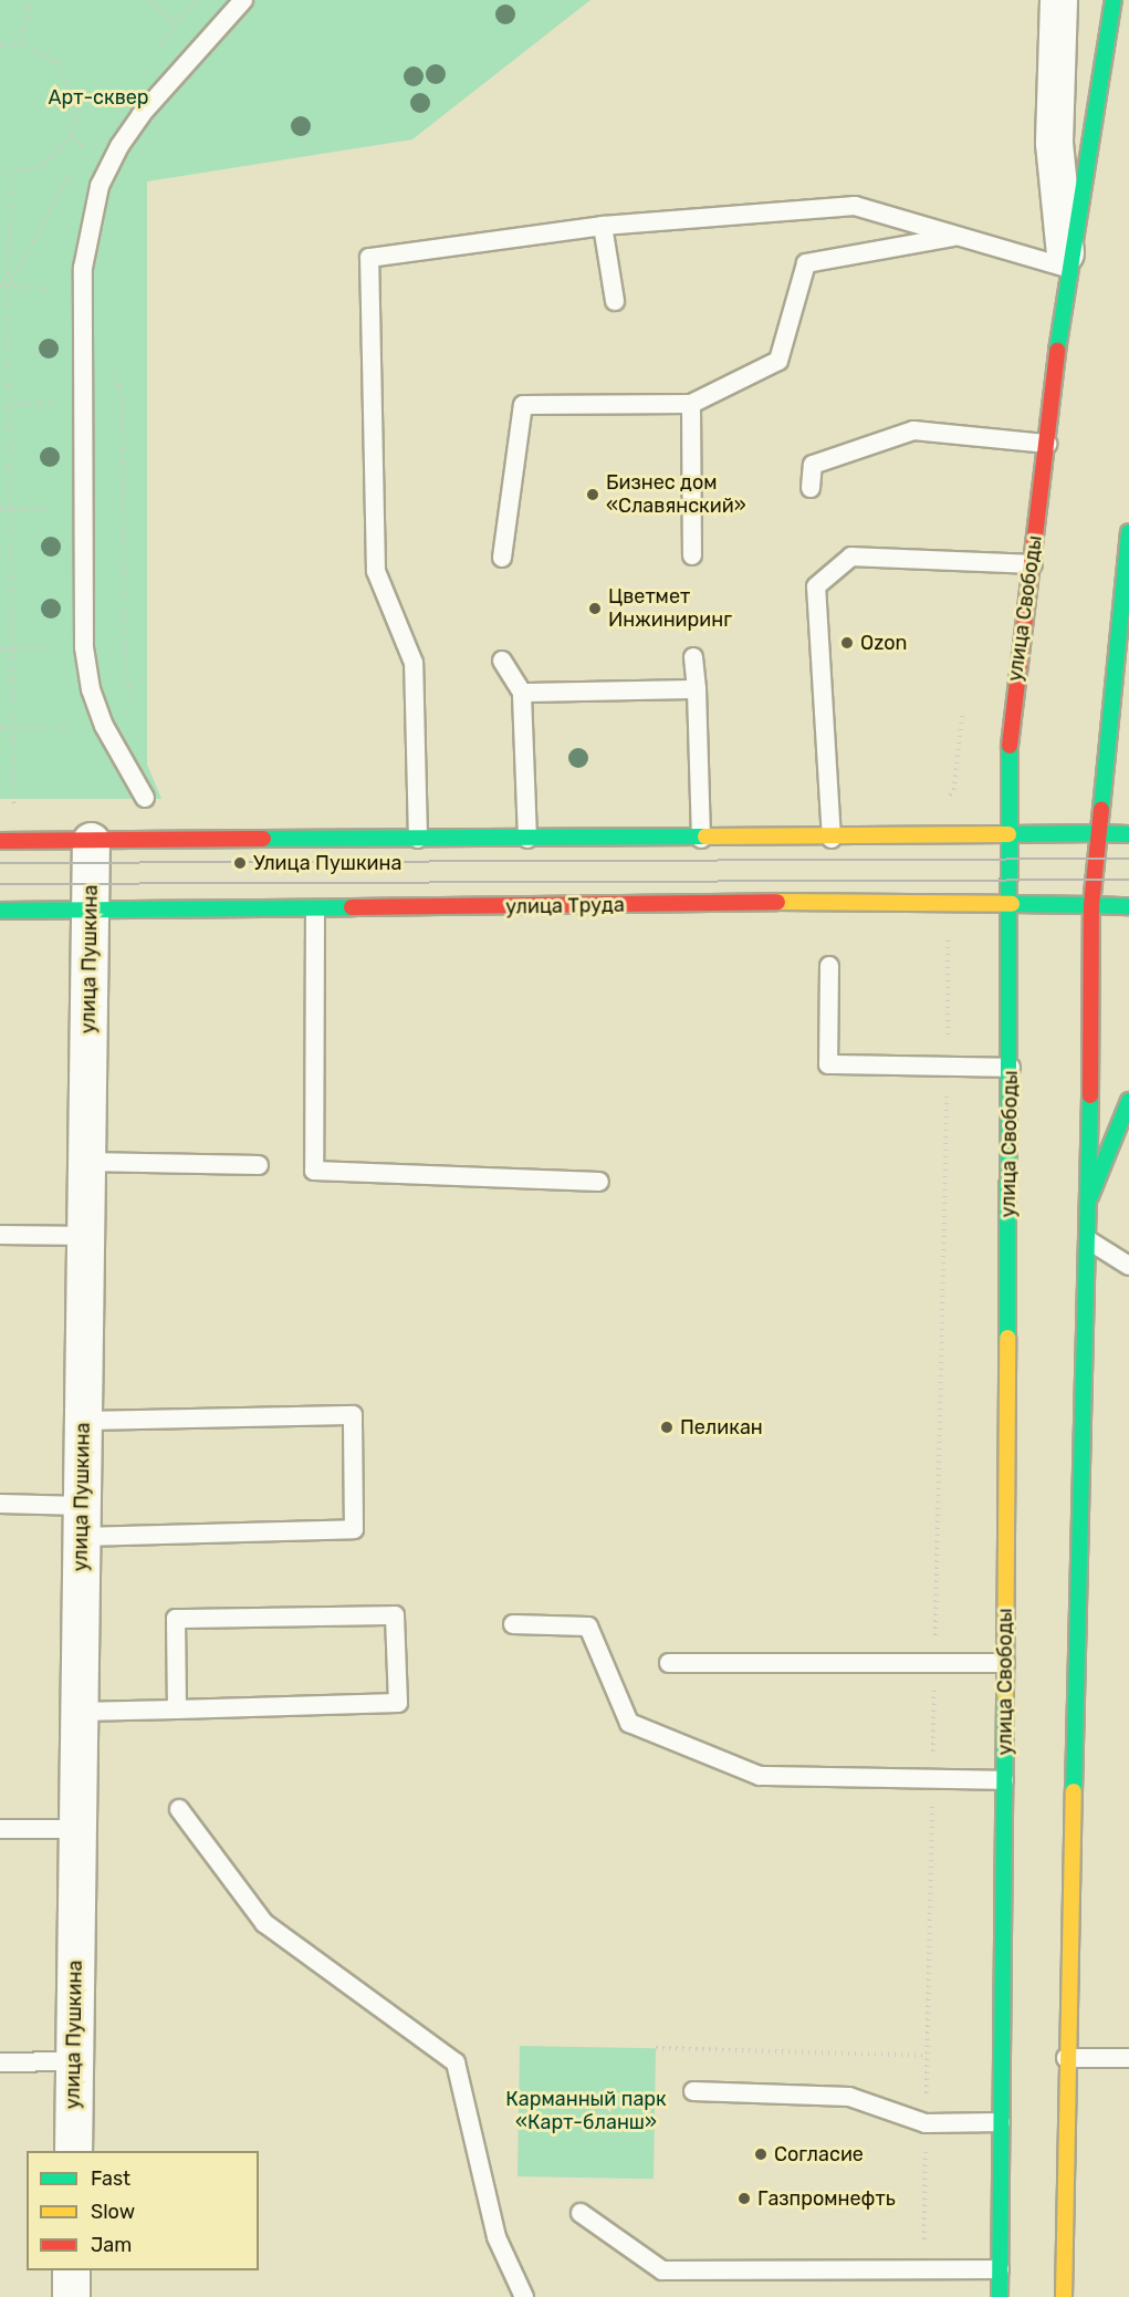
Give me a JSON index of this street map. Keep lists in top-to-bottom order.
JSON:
{
  "streets": {
    "main road": ["улица Свободы", "улица Труда"],
    "street": ["улица Пушкина"]
  },
  "crossings": [
    ["улица Свободы", "улица Труда"],
    ["улица Труда", "улица Пушкина"]
  ],
  "parks": ["Арт-сквер", "Карманный парк «Карт-бланш»"],
  "places": [
    "Бизнес дом «Славянский»",
    "Цветмет Инжиниринг",
    "Ozon",
    "Улица Пушкина",
    "Пеликан",
    "Согласие",
    "Газпромнефть"
  ],
  "legend": ["Fast", "Slow", "Jam"]
}
